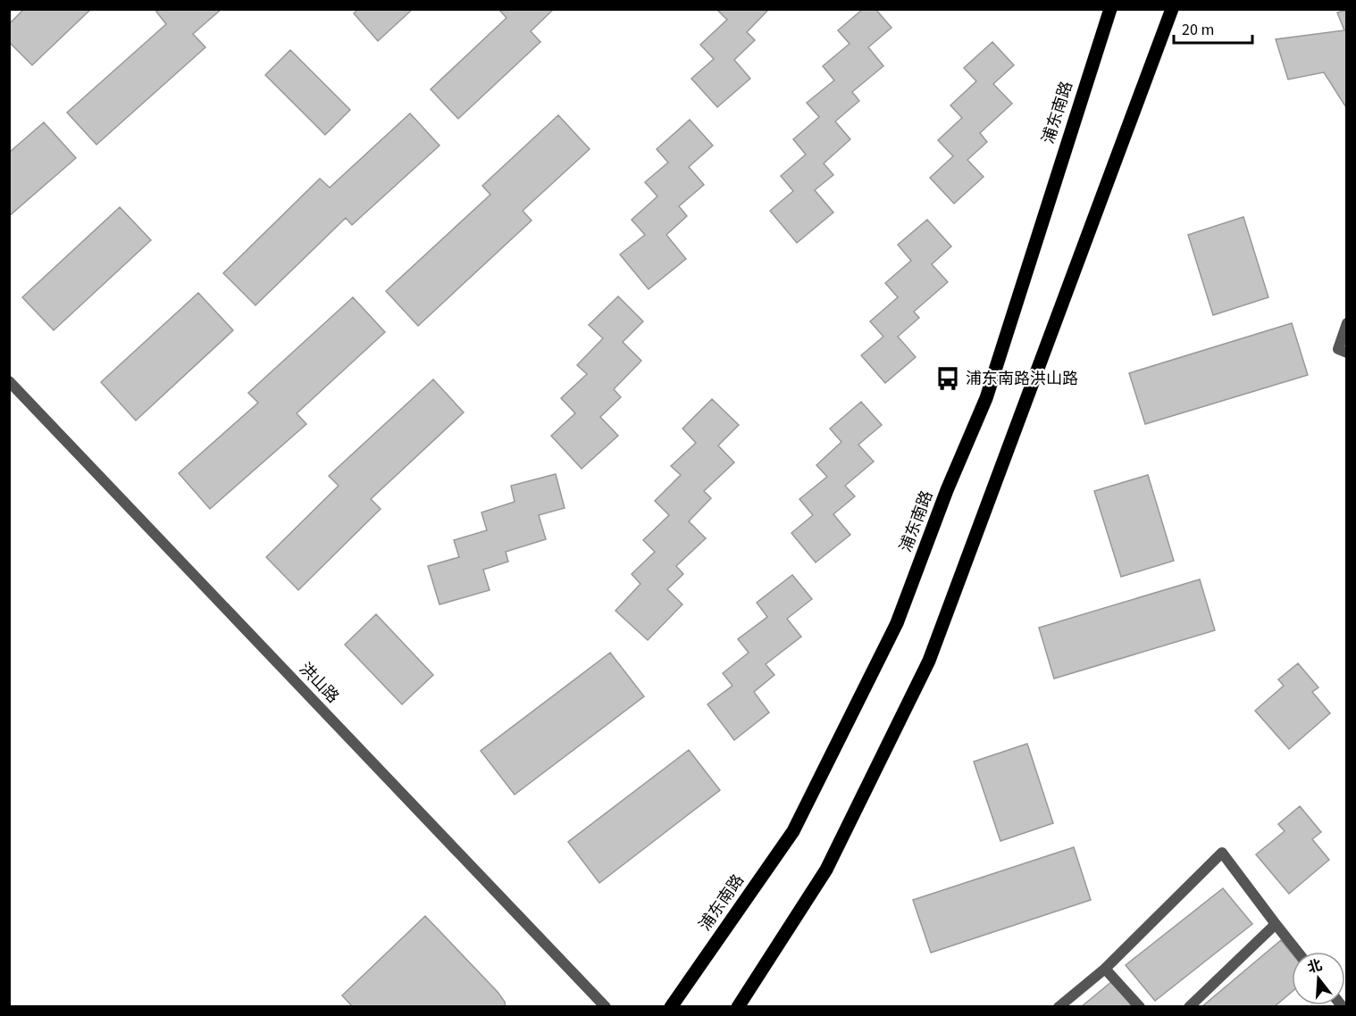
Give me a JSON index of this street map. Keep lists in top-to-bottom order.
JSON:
{
  "streets": {
    "main road": ["浦东南路"],
    "street": ["洪山路"]
  },
  "places": {
    "bus stop": ["浦东南路洪山路"]
  },
  "scale_bar": "20 m",
  "north": "top"
}
